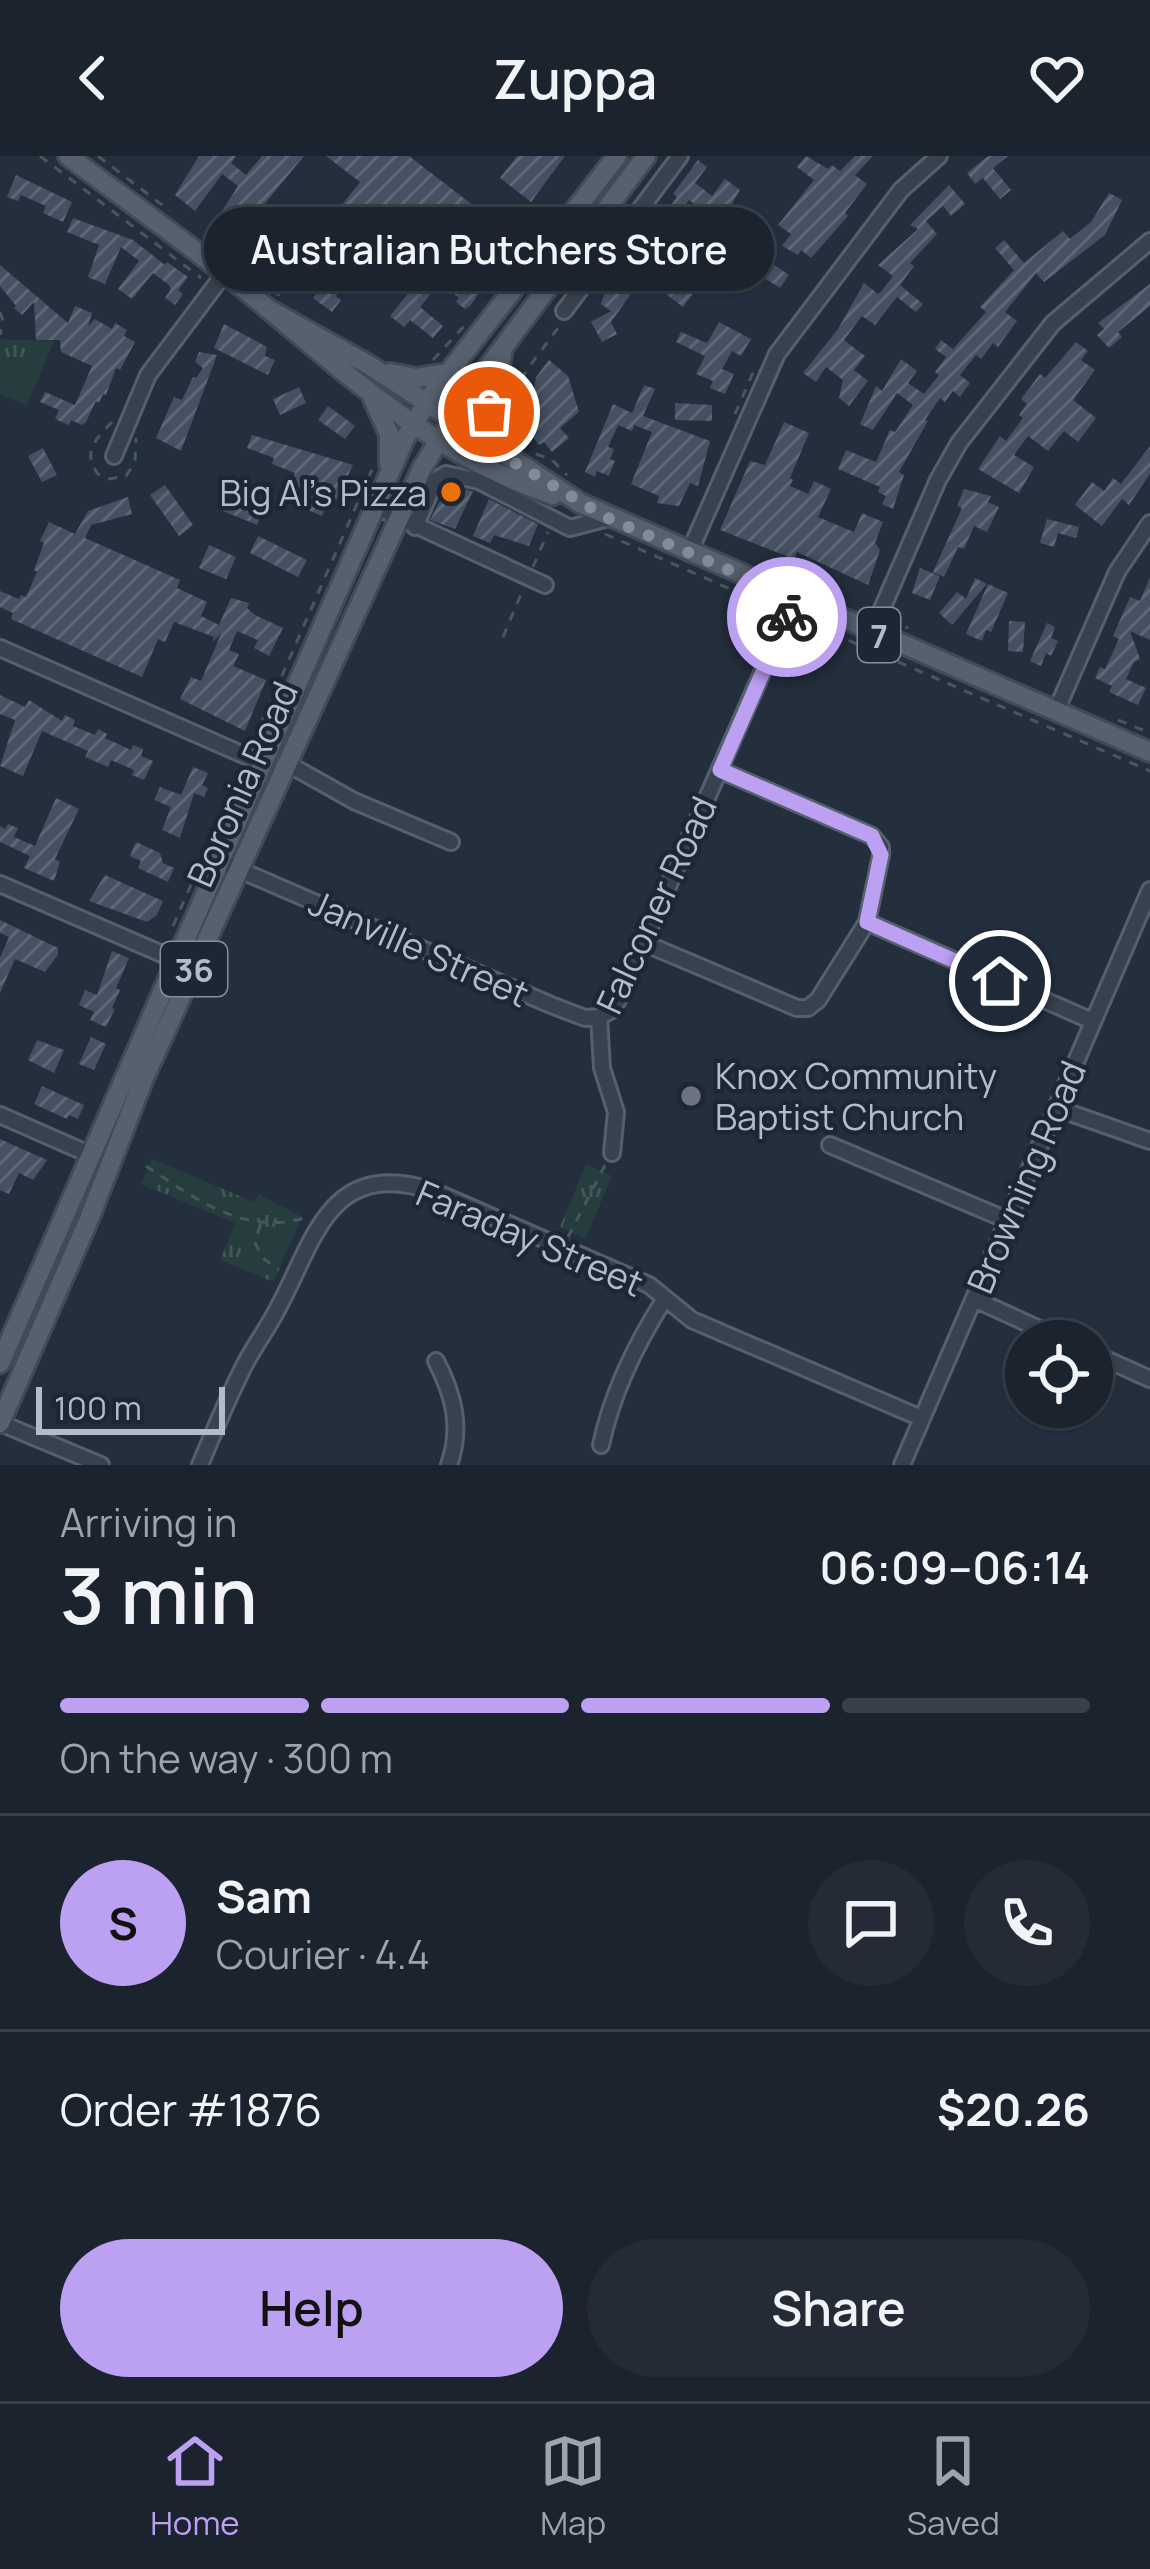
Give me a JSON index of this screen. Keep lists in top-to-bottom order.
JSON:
{
  "streets": {
    "main road": ["7", "Boronia Road", "36"],
    "street": [
      "Falconer Road",
      "Janville Street",
      "Browning Road",
      "Faraday Street"
    ]
  },
  "crossings": [
    ["7", "Boronia Road"],
    ["7", "Falconer Road"],
    ["Boronia Road", "Janville Street"],
    ["Falconer Road", "Janville Street"],
    ["Browning Road", "Faraday Street"]
  ],
  "places": ["Australian Butchers Store", "Big Al's Pizza", "Knox Community Baptist Church"],
  "scale_bar": "100 m",
  "page": {
    "header": "Zuppa",
    "bubble": "Australian Butchers Store",
    "scale": "100 m",
    "heading": ["3 min", "Arriving in", "06:09–06:14"],
    "panel": [
      "Sam",
      "Courier · 4.4",
      "Order #1876",
      "$20.26"
    ],
    "bar": "On the way · 300 m",
    "round": "S",
    "buttons": ["Help", "Share"],
    "tabs": ["Home", "Map", "Saved"]
  }
}
